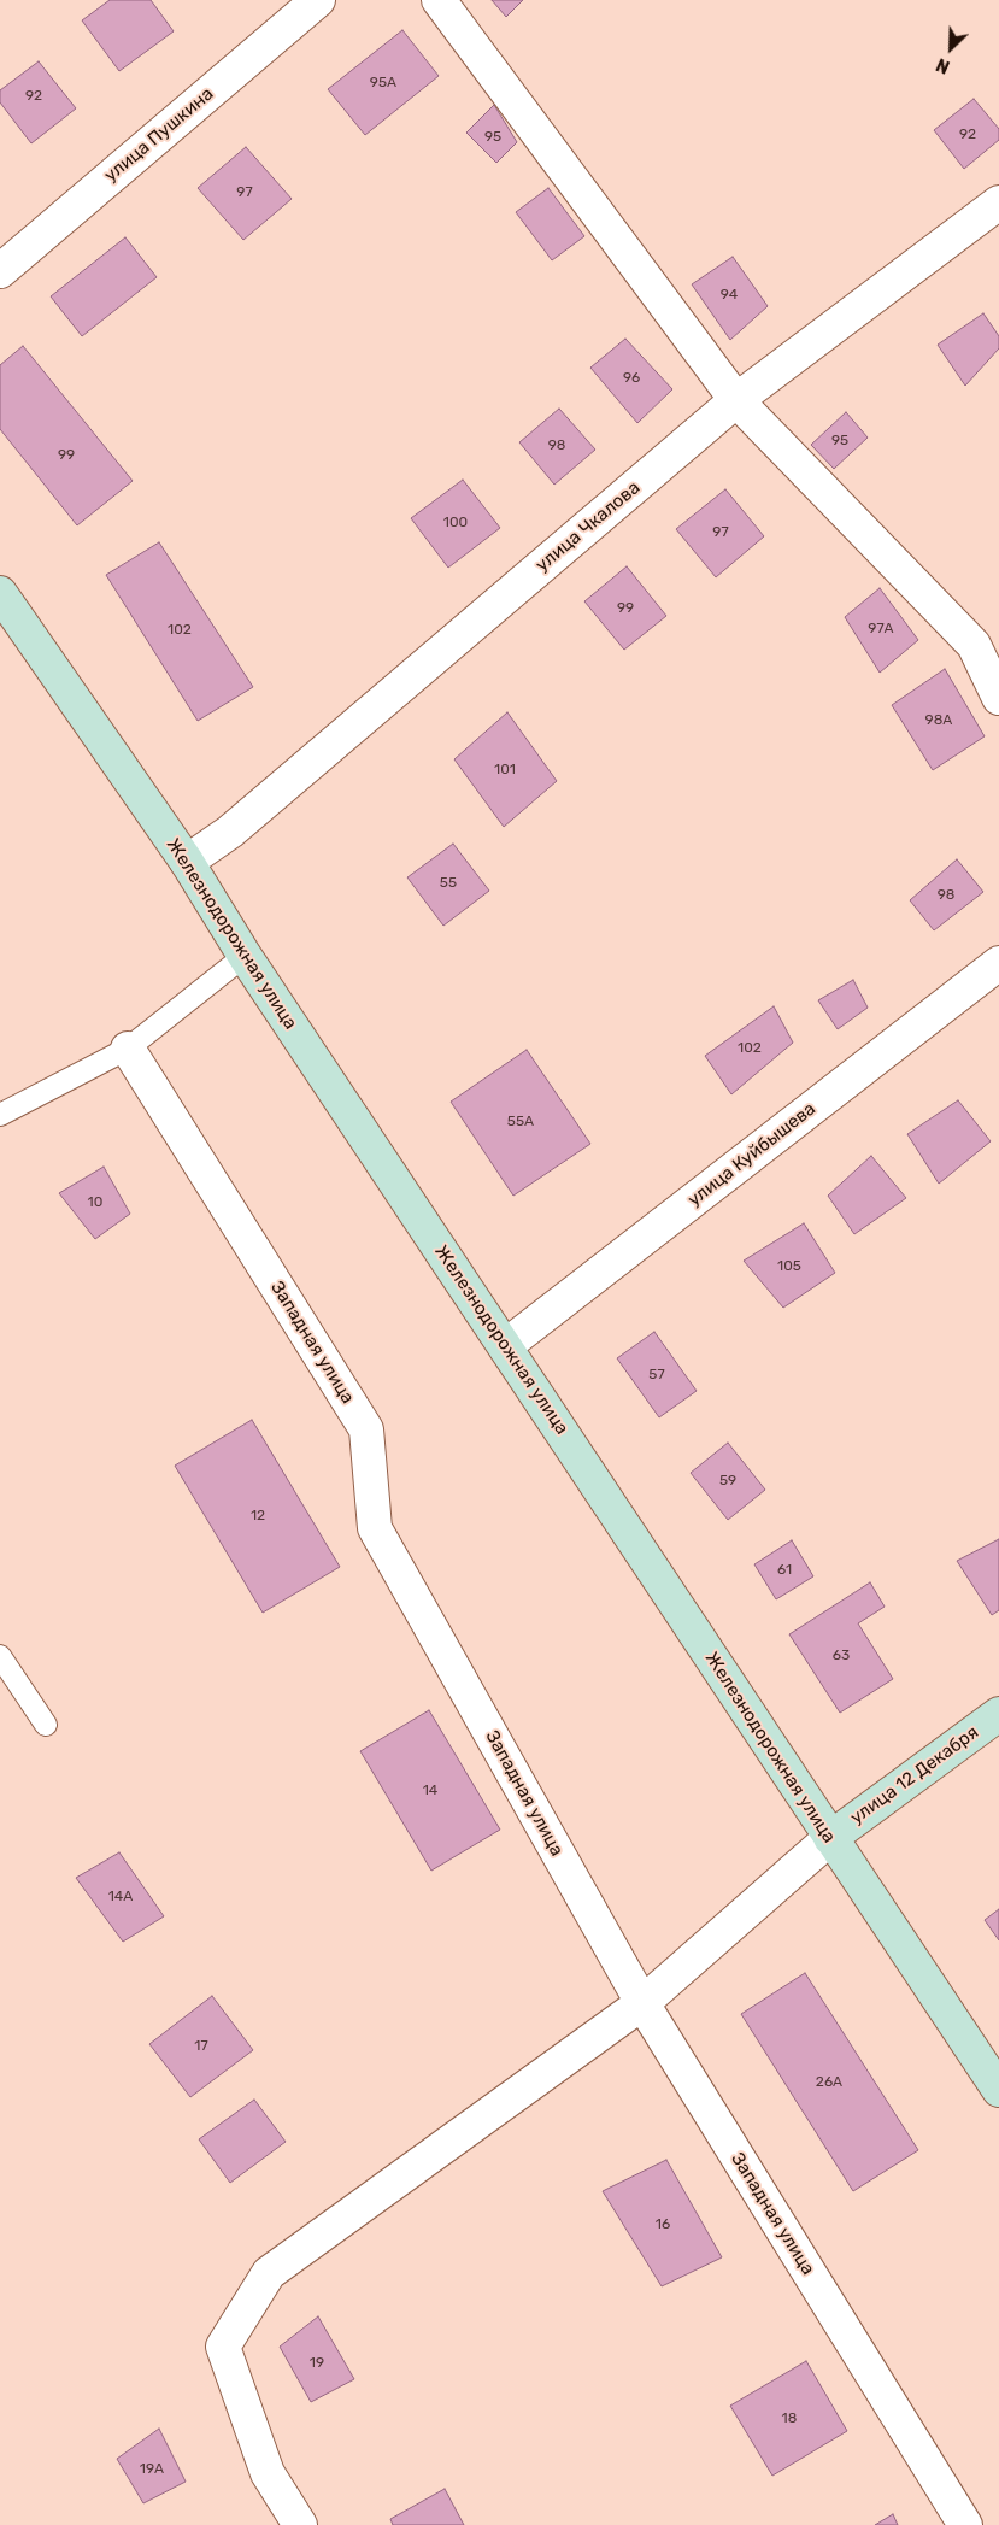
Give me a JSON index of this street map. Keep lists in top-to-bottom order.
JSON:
{
  "streets": {
    "street": [
      "улица Пушкина",
      "улица Чкалова",
      "Железнодорожная улица",
      "улица Куйбышева",
      "Западная улица",
      "улица 12 Декабря"
    ]
  },
  "crossings": [
    ["улица Чкалова", "Железнодорожная улица"],
    ["Железнодорожная улица", "улица Куйбышева"],
    ["Железнодорожная улица", "улица 12 Декабря"]
  ],
  "house_numbers": [
    "95А",
    "92",
    "92",
    "95",
    "97",
    "94",
    "96",
    "95",
    "98",
    "99",
    "100",
    "97",
    "99",
    "97А",
    "102",
    "98А",
    "101",
    "55",
    "98",
    "102",
    "55А",
    "10",
    "105",
    "57",
    "59",
    "12",
    "61",
    "63",
    "14",
    "14А",
    "17",
    "26А",
    "16",
    "19",
    "18",
    "19А"
  ],
  "north": "bottom left"
}
